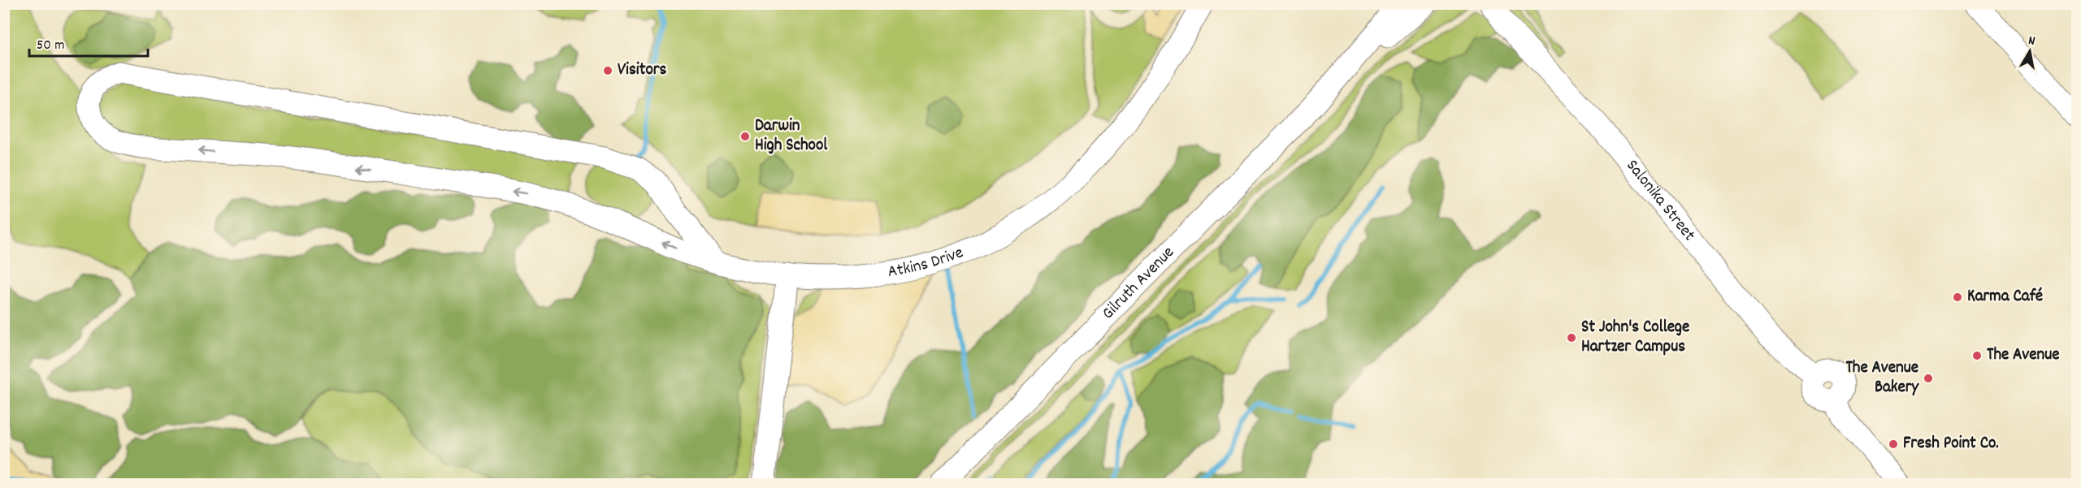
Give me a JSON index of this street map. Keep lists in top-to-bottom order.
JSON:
{
  "streets": {
    "street": ["Salonika Street", "Atkins Drive", "Gilruth Avenue"]
  },
  "places": [
    "Visitors",
    "Darwin High School",
    "Karma Café",
    "St John's College Hartzer Campus",
    "The Avenue",
    "The Avenue Bakery",
    "Fresh Point Co."
  ],
  "scale_bar": "50 m",
  "north": "top"
}
